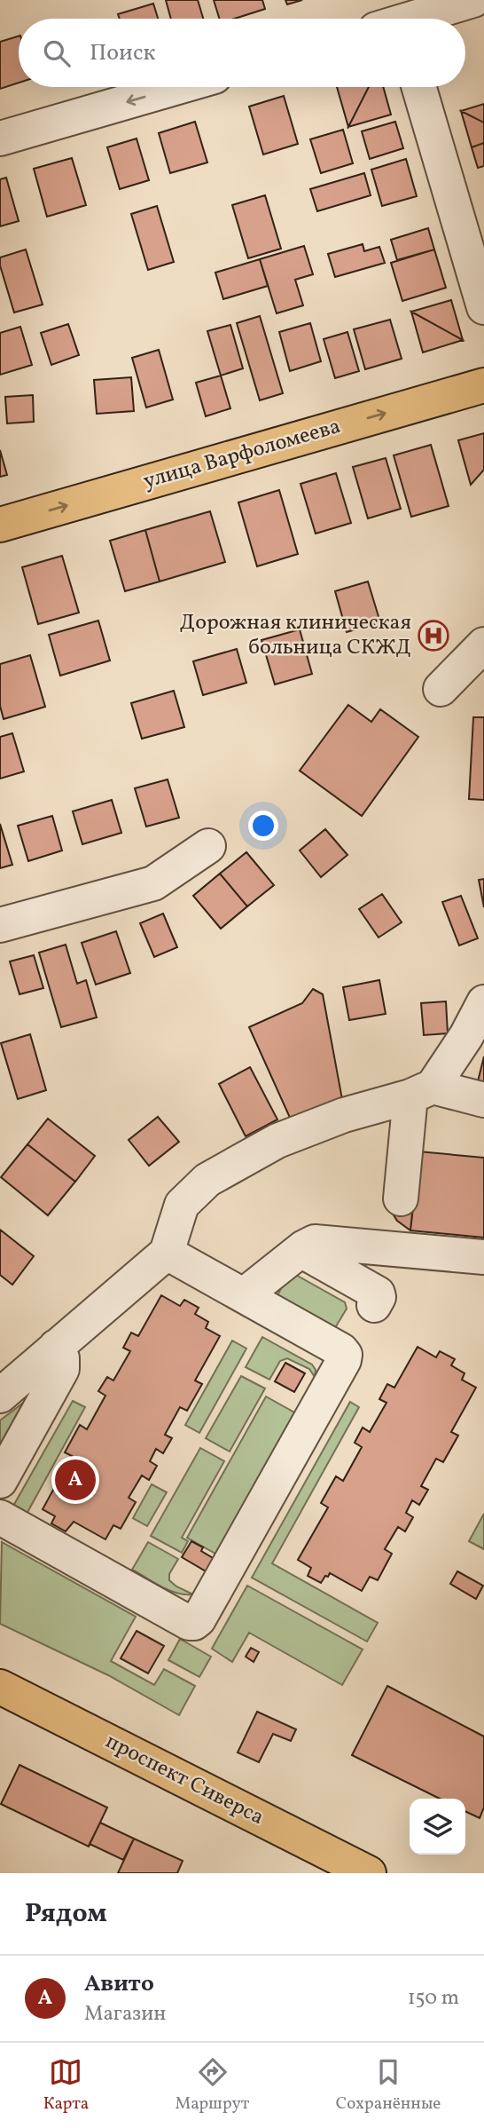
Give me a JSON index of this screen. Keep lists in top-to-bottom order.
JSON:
{
  "streets": {
    "main road": ["улица Варфоломеева", "проспект Сиверса"]
  },
  "one_way": ["улица Варфоломеева"],
  "places": {
    "hospital": ["Дорожная клиническая больница СКЖД"]
  },
  "page": {
    "search": "Поиск",
    "pins": "A",
    "heading": "Рядом",
    "list": [
      {
        "mark": "A",
        "name": "Авито",
        "note": "Магазин",
        "value": "150 m"
      }
    ],
    "nav": ["Карта", "Маршрут", "Сохранённые"]
  }
}
